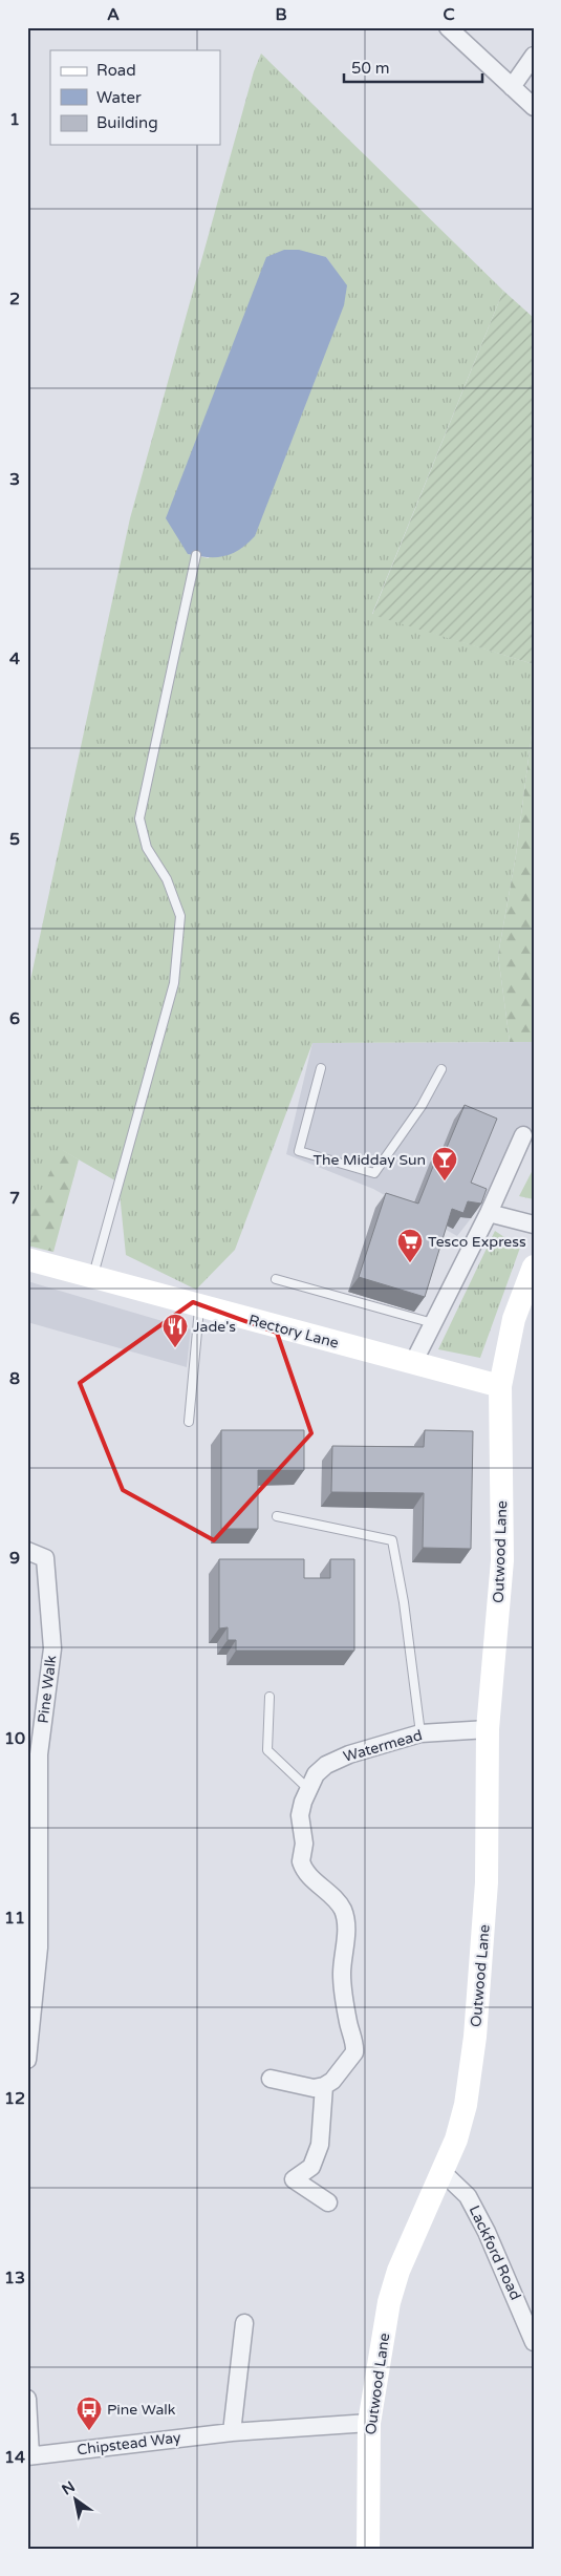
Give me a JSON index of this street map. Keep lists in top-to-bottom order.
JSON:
{
  "streets": {
    "main road": ["Rectory Lane", "Outwood Lane"],
    "street": [
      "Pine Walk",
      "Watermead",
      "Lackford Road",
      "Chipstead Way"
    ]
  },
  "crossings": [
    ["Rectory Lane", "Outwood Lane"],
    ["Outwood Lane", "Watermead"],
    ["Outwood Lane", "Lackford Road"],
    ["Outwood Lane", "Chipstead Way"]
  ],
  "places": {
    "bar": ["The Midday Sun"],
    "supermarket": ["Tesco Express"],
    "restaurant": ["Jade's"],
    "bus stop": ["Pine Walk"]
  },
  "legend": ["Road", "Water", "Building"],
  "scale_bar": "50 m",
  "north": "top left",
  "grid": {
    "columns": ["A", "B", "C"],
    "rows": [
      "1",
      "2",
      "3",
      "4",
      "5",
      "6",
      "7",
      "8",
      "9",
      "10",
      "11",
      "12",
      "13",
      "14"
    ]
  }
}
